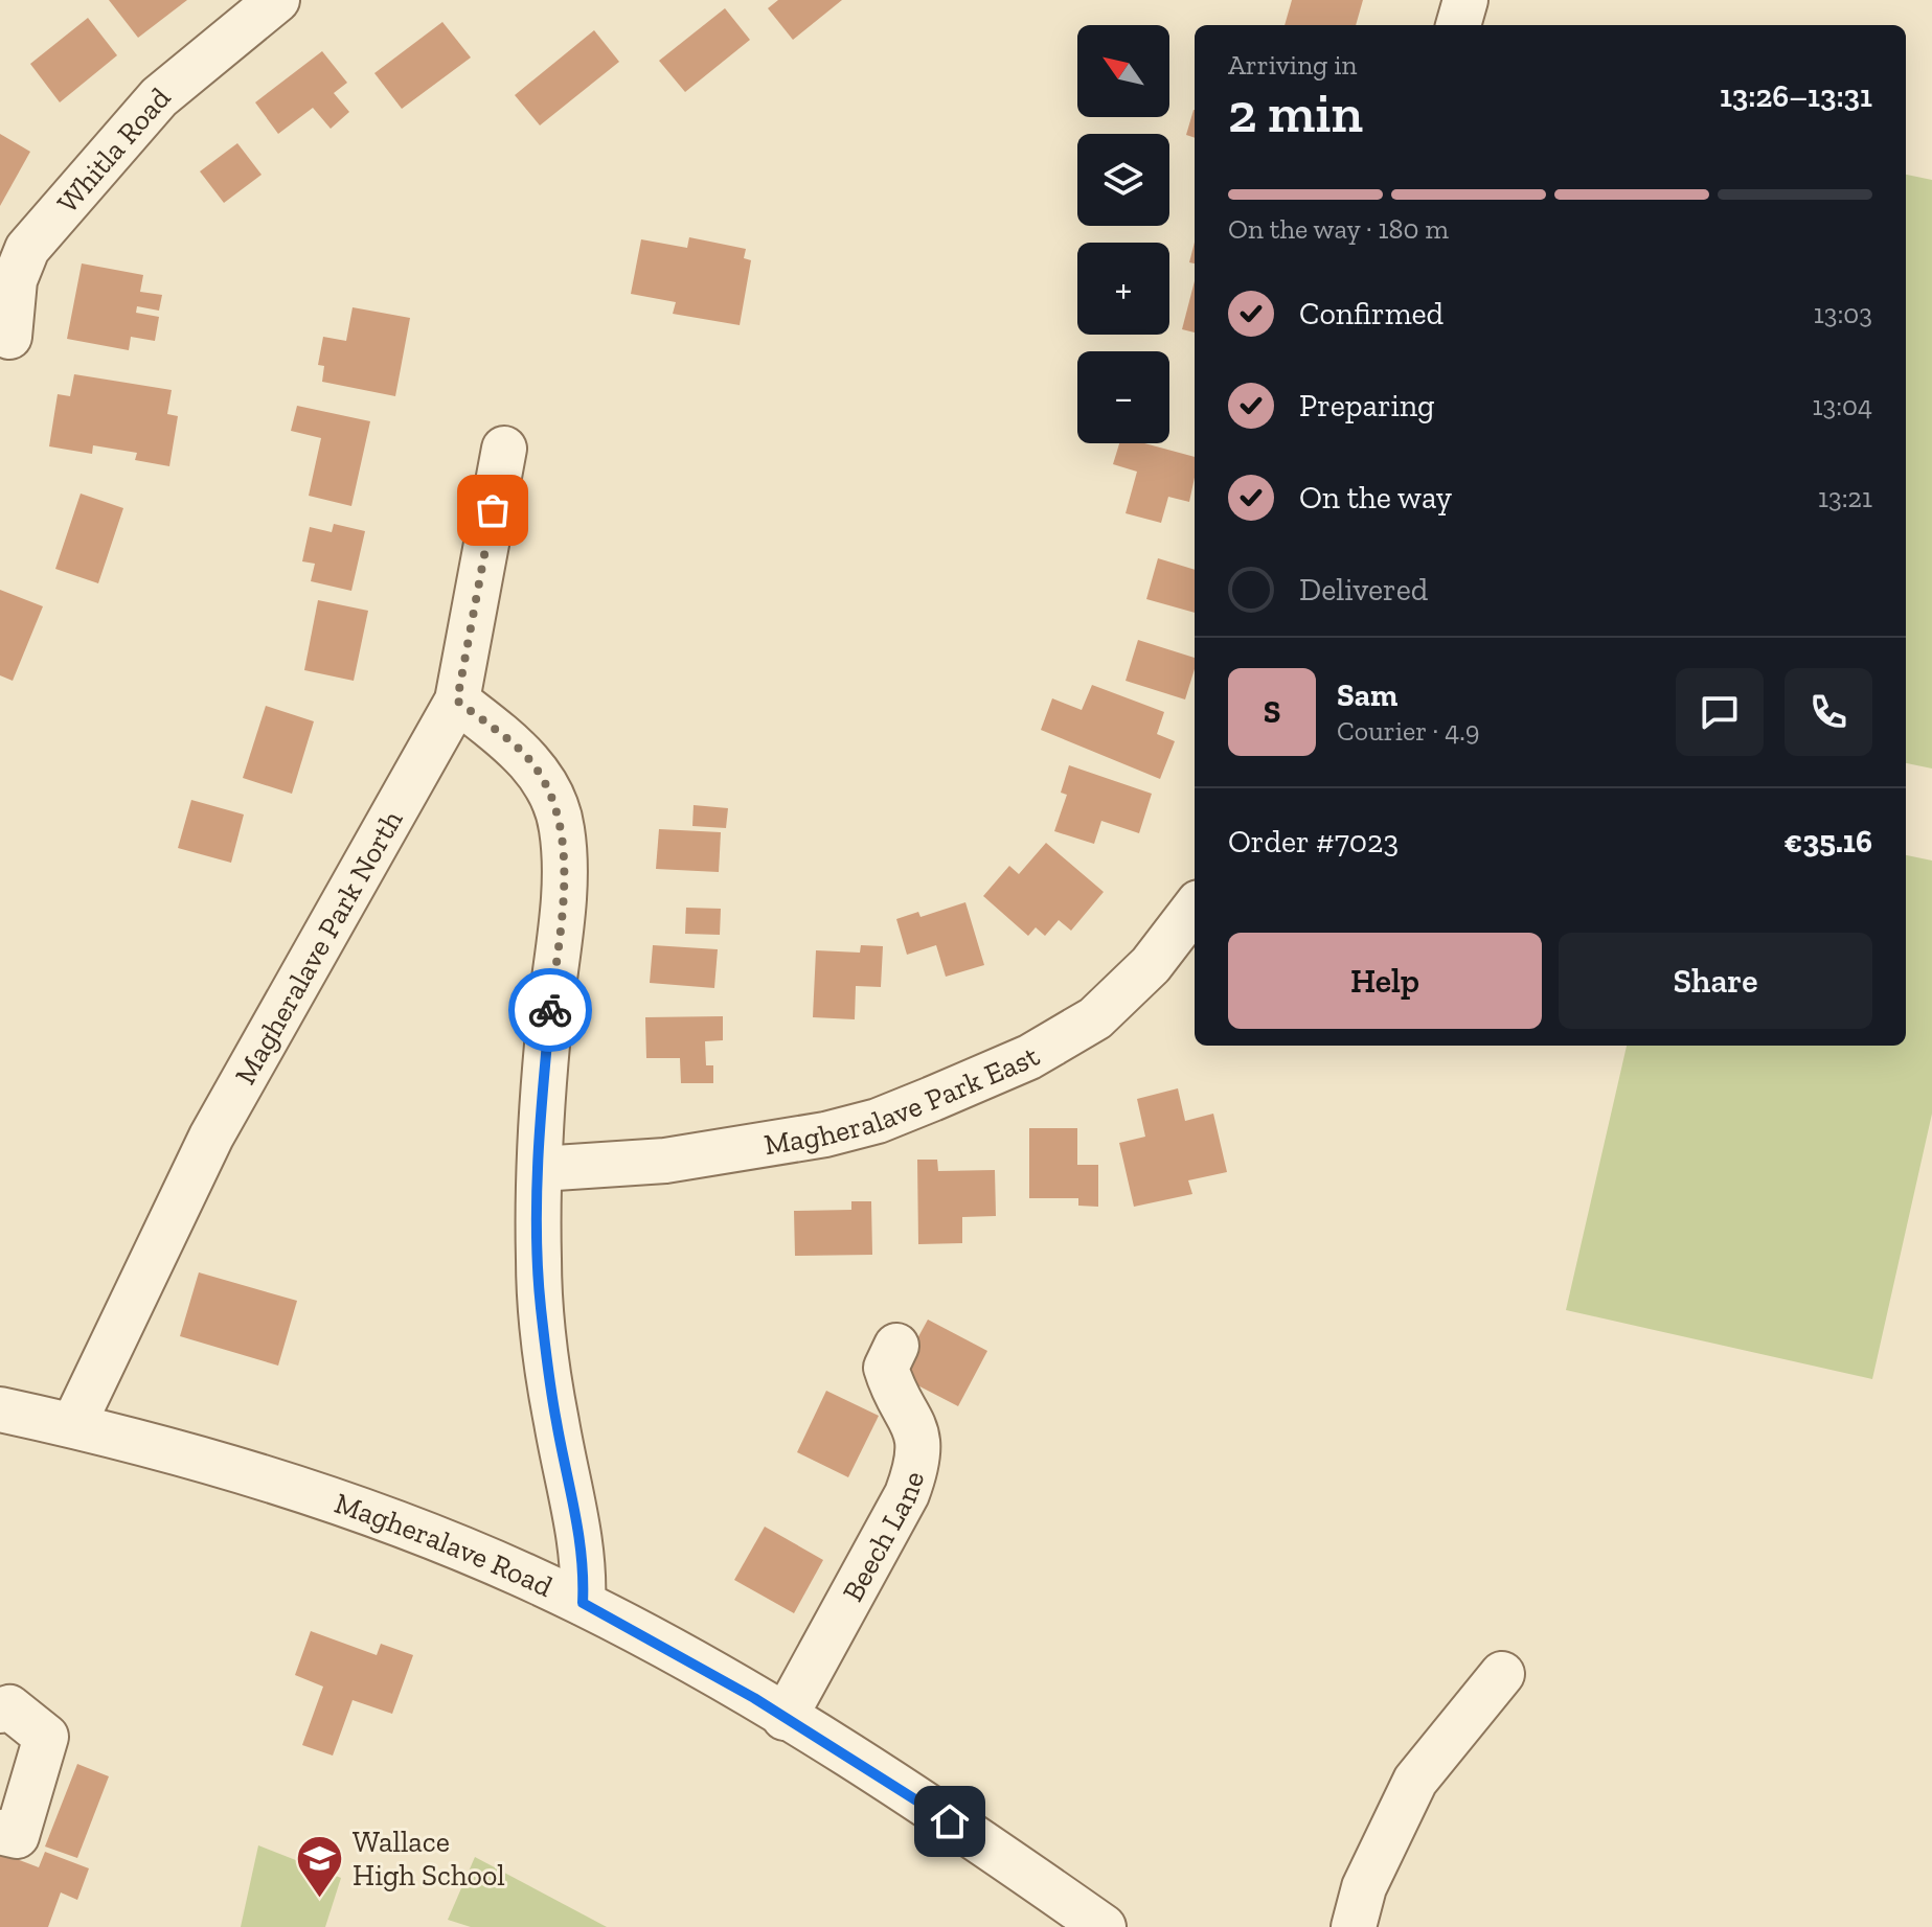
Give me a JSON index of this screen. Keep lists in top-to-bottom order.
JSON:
{
  "streets": {
    "street": [
      "Whitla Road",
      "Magheralave Park North",
      "Magheralave Park East",
      "Beech Lane",
      "Magheralave Road"
    ]
  },
  "crossings": [
    ["Magheralave Park North", "Magheralave Road"],
    ["Beech Lane", "Magheralave Road"]
  ],
  "places": {
    "school or university": ["Wallace High School"]
  },
  "north": "top left",
  "page": {
    "map_buttons": ["+", "−"],
    "heading": ["2 min", "Arriving in", "13:26–13:31"],
    "panel": [
      "Sam",
      "Courier · 4.9",
      "Order #7023",
      "€35.16"
    ],
    "bar": "On the way · 180 m",
    "list": [
      ["Confirmed", "13:03"],
      ["Preparing", "13:04"],
      ["On the way", "13:21"],
      "Delivered"
    ],
    "round": "S",
    "buttons": ["Help", "Share"]
  }
}
